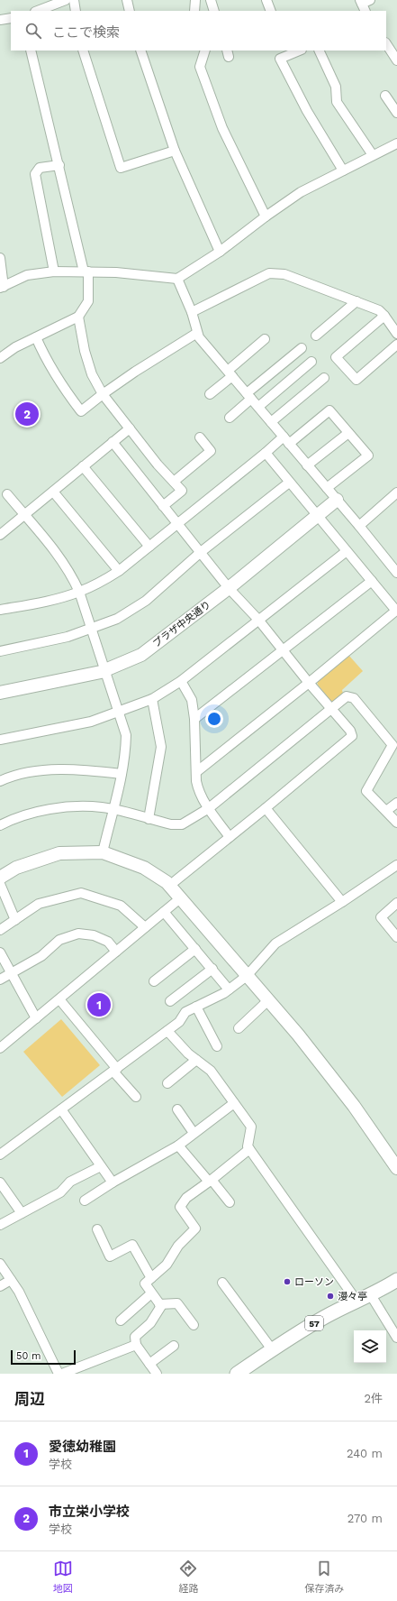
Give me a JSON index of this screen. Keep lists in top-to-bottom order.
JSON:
{
  "streets": {
    "main road": ["57"],
    "street": ["プラザ中央通り"]
  },
  "places": ["ローソン", "漫々亭"],
  "scale_bar": "50 m",
  "page": {
    "search": "ここで検索",
    "pins": ["2", "1"],
    "scale": "50 m",
    "heading": ["周辺", "2件"],
    "list": [
      {
        "mark": "1",
        "name": "愛徳幼稚園",
        "note": "学校",
        "value": "240 m"
      },
      {
        "mark": "2",
        "name": "市立栄小学校",
        "note": "学校",
        "value": "270 m"
      }
    ],
    "nav": ["地図", "経路", "保存済み"]
  }
}
